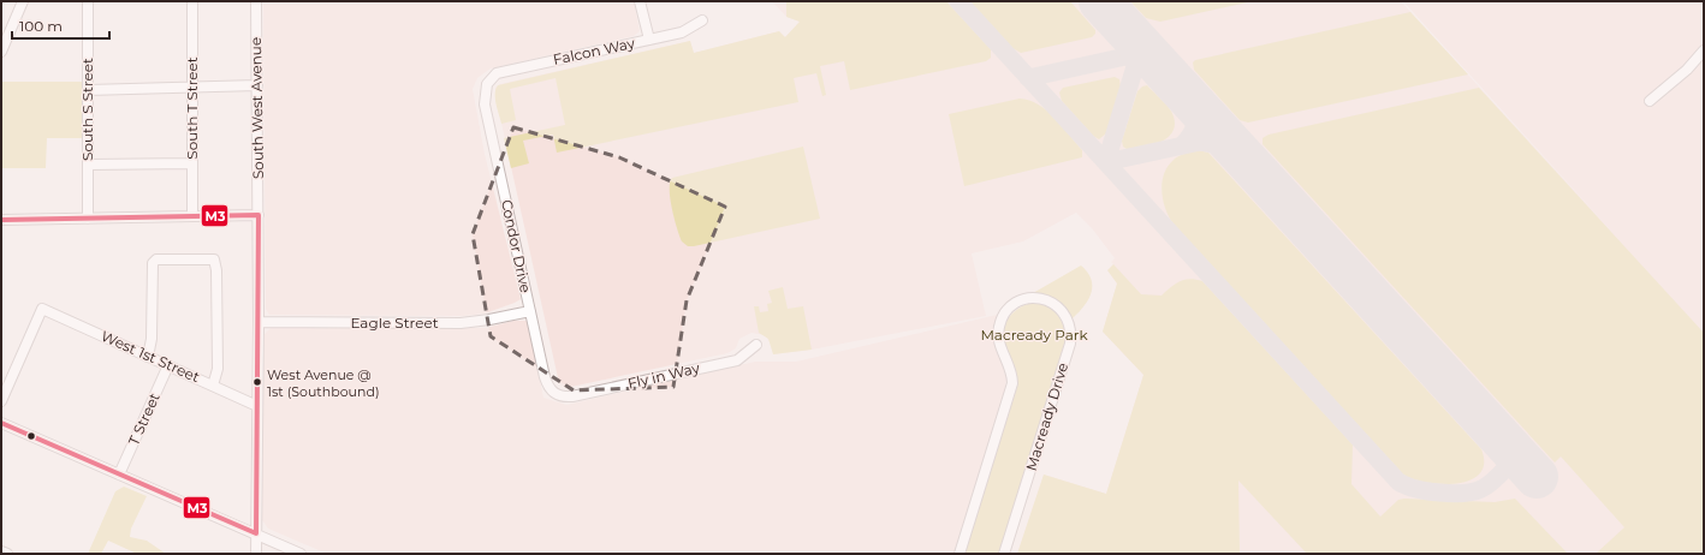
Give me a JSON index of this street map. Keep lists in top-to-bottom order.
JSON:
{
  "streets": {
    "street": [
      "Falcon Way",
      "South T Street",
      "South West Avenue",
      "South S Street",
      "Condor Drive",
      "Eagle Street",
      "West 1st Street",
      "Fly in Way",
      "Macready Drive",
      "T Street"
    ]
  },
  "crossings": [
    ["Falcon Way", "Condor Drive"],
    ["South West Avenue", "Eagle Street"],
    ["South West Avenue", "West 1st Street"],
    ["Condor Drive", "Eagle Street"],
    ["Condor Drive", "Fly in Way"],
    ["West 1st Street", "T Street"]
  ],
  "parks": ["Macready Park"],
  "places": ["West Avenue @ 1st (Southbound)"],
  "lines": ["transit line M3"],
  "scale_bar": "100 m"
}
